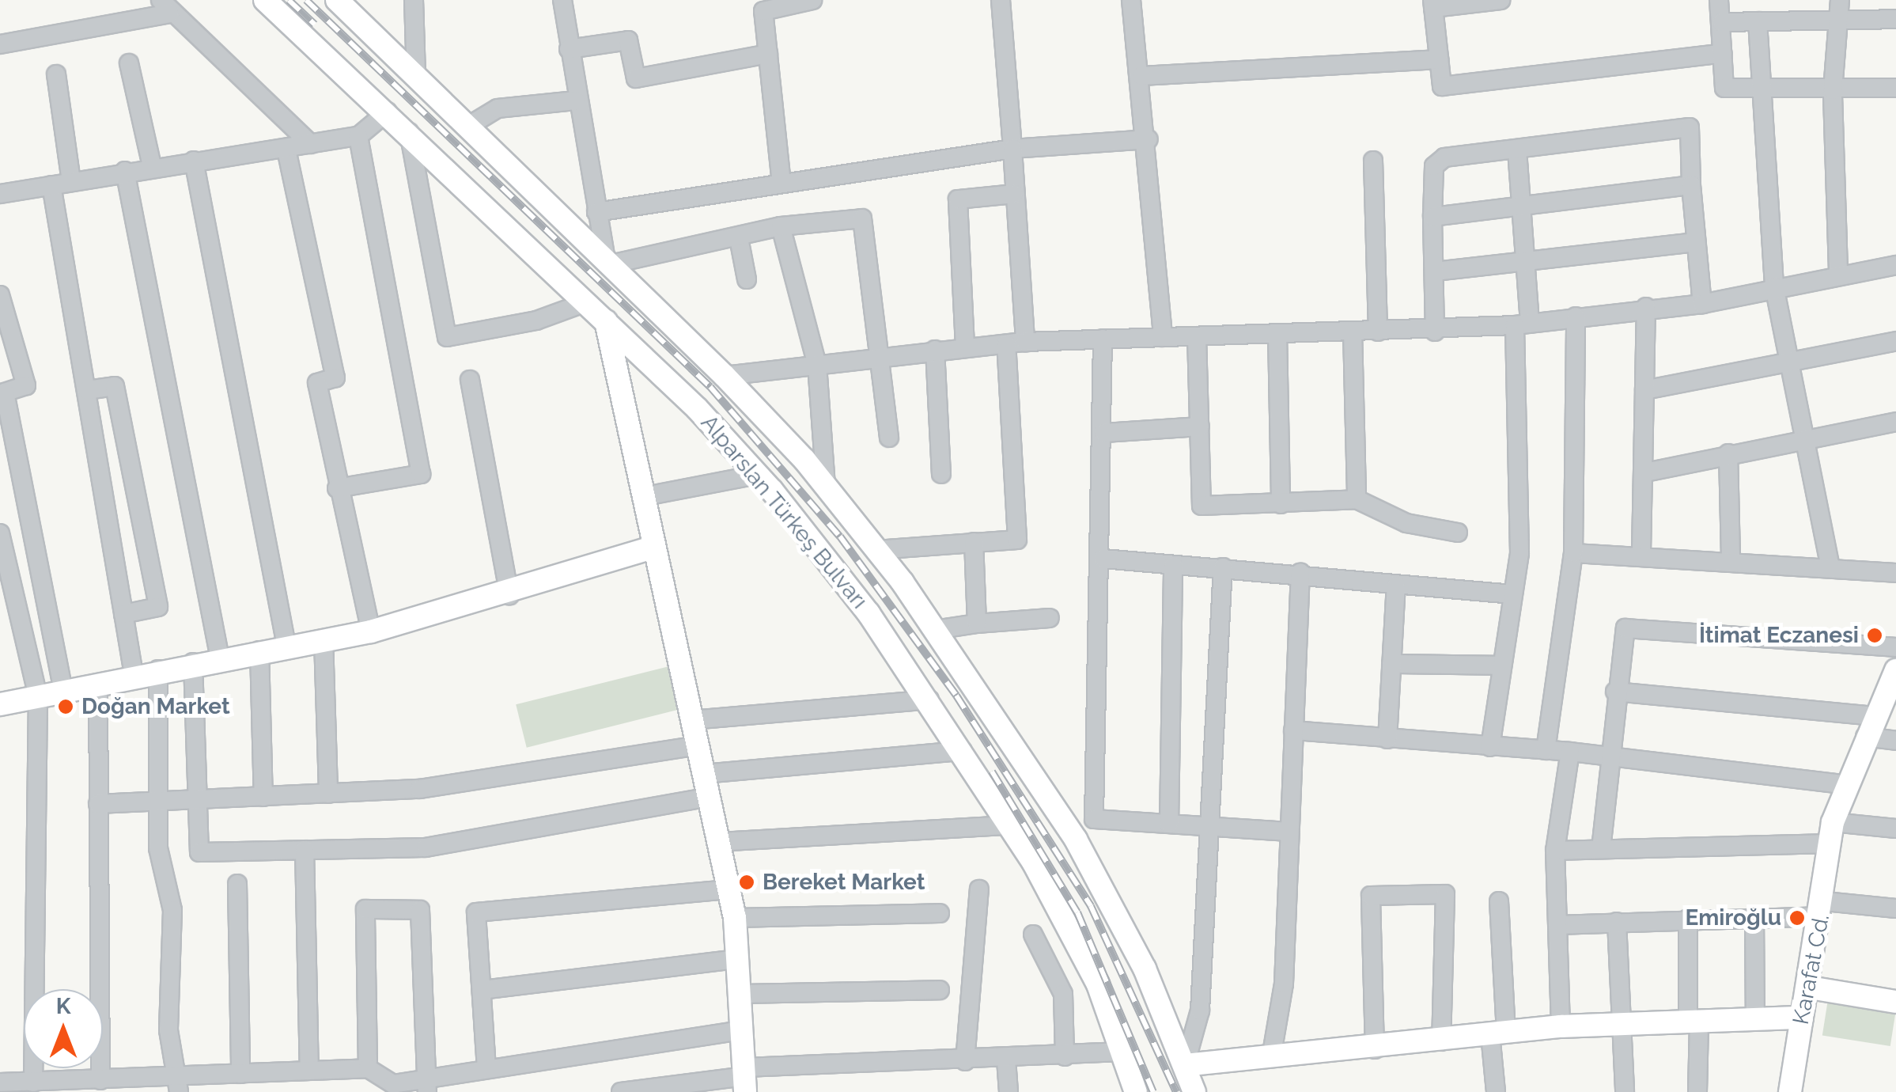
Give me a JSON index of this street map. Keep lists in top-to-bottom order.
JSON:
{
  "streets": {
    "main road": ["Alparslan Türkeş Bulvarı", "Karafat Cd."]
  },
  "places": [
    "İtimat Eczanesi",
    "Doğan Market",
    "Bereket Market",
    "Emiroğlu"
  ],
  "north": "top"
}
